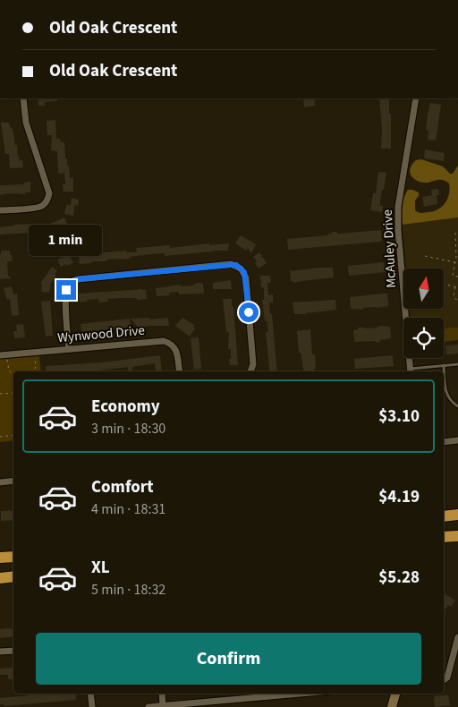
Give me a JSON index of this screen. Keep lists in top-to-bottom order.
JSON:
{
  "streets": {
    "street": ["McAuley Drive", "Wynwood Drive"]
  },
  "north": "top",
  "page": {
    "banner": ["Old Oak Crescent", "Old Oak Crescent"],
    "bubble": "1 min",
    "list": [
      {
        "name": "Economy",
        "note": "3 min · 18:30",
        "value": "$3.10"
      },
      {
        "name": "Comfort",
        "note": "4 min · 18:31",
        "value": "$4.19"
      },
      {
        "name": "XL",
        "note": "5 min · 18:32",
        "value": "$5.28"
      }
    ],
    "buttons": "Confirm"
  }
}
